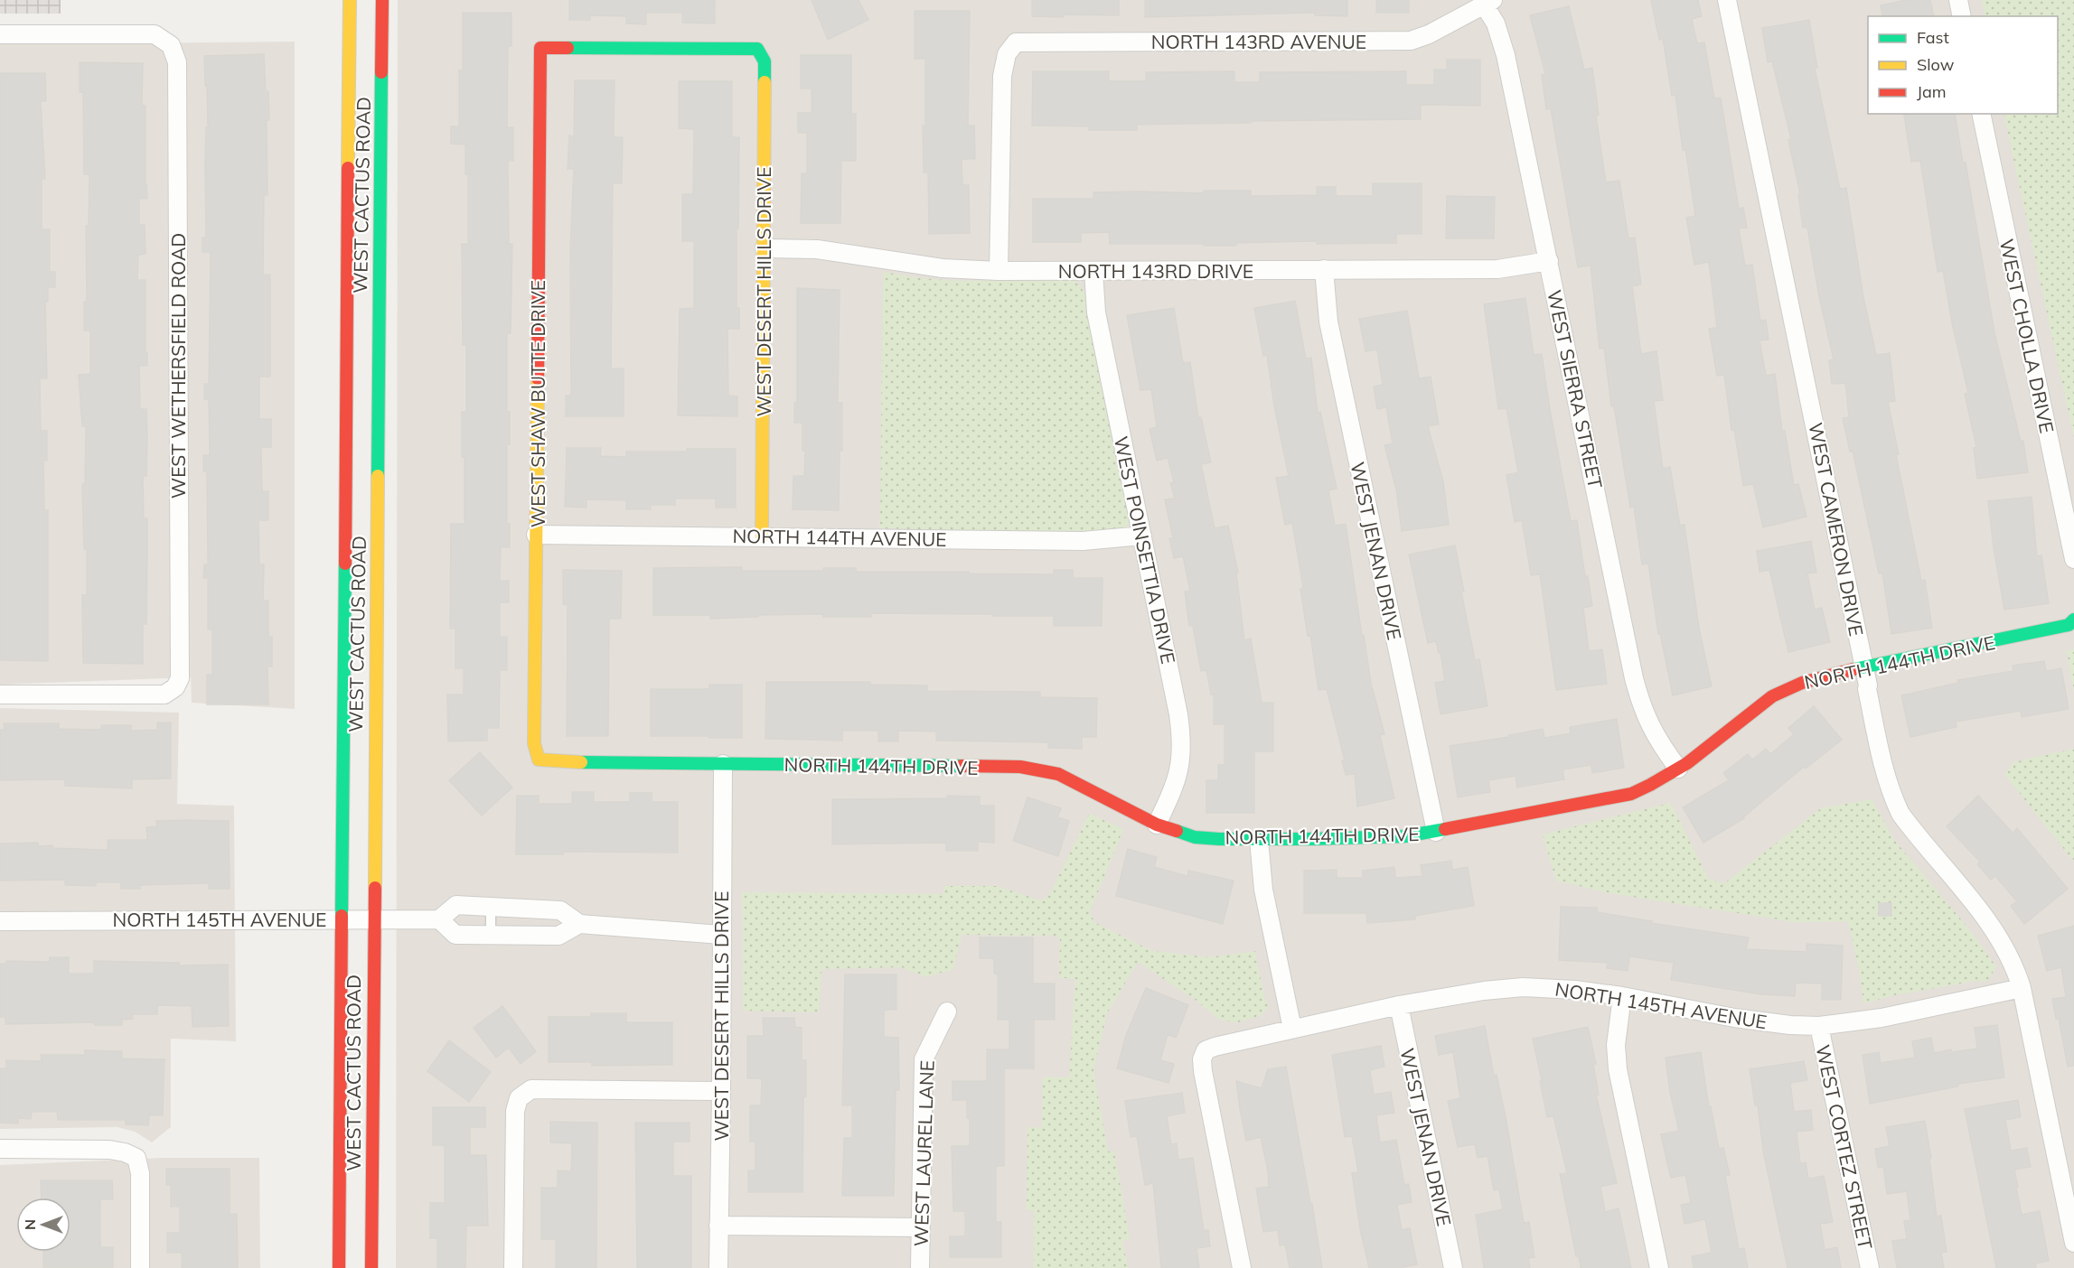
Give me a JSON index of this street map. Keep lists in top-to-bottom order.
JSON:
{
  "streets": {
    "street": [
      "NORTH 143RD AVENUE",
      "WEST CACTUS ROAD",
      "NORTH 143RD DRIVE",
      "WEST DESERT HILLS DRIVE",
      "WEST CHOLLA DRIVE",
      "WEST WETHERSFIELD ROAD",
      "WEST SIERRA STREET",
      "WEST SHAW BUTTE DRIVE",
      "WEST CAMERON DRIVE",
      "NORTH 144TH AVENUE",
      "WEST POINSETTIA DRIVE",
      "WEST JENAN DRIVE",
      "NORTH 144TH DRIVE",
      "NORTH 145TH AVENUE",
      "WEST CORTEZ STREET",
      "WEST LAUREL LANE"
    ]
  },
  "crossings": [
    ["NORTH 143RD AVENUE", "NORTH 143RD DRIVE"],
    ["NORTH 143RD AVENUE", "WEST SIERRA STREET"],
    ["WEST CACTUS ROAD", "NORTH 145TH AVENUE"],
    ["NORTH 143RD DRIVE", "WEST DESERT HILLS DRIVE"],
    ["NORTH 143RD DRIVE", "WEST SIERRA STREET"],
    ["NORTH 143RD DRIVE", "WEST POINSETTIA DRIVE"],
    ["NORTH 143RD DRIVE", "WEST JENAN DRIVE"],
    ["WEST DESERT HILLS DRIVE", "WEST SHAW BUTTE DRIVE"],
    ["WEST DESERT HILLS DRIVE", "NORTH 144TH AVENUE"],
    ["WEST DESERT HILLS DRIVE", "NORTH 144TH DRIVE"],
    ["WEST SIERRA STREET", "NORTH 144TH DRIVE"],
    ["WEST SHAW BUTTE DRIVE", "NORTH 144TH AVENUE"],
    ["WEST SHAW BUTTE DRIVE", "NORTH 144TH DRIVE"],
    ["WEST CAMERON DRIVE", "NORTH 144TH DRIVE"],
    ["WEST CAMERON DRIVE", "NORTH 145TH AVENUE"],
    ["NORTH 144TH AVENUE", "WEST POINSETTIA DRIVE"],
    ["WEST POINSETTIA DRIVE", "NORTH 144TH DRIVE"],
    ["WEST JENAN DRIVE", "NORTH 144TH DRIVE"],
    ["WEST JENAN DRIVE", "NORTH 145TH AVENUE"],
    ["NORTH 145TH AVENUE", "WEST CORTEZ STREET"]
  ],
  "legend": ["Fast", "Slow", "Jam"],
  "north": "left"
}
